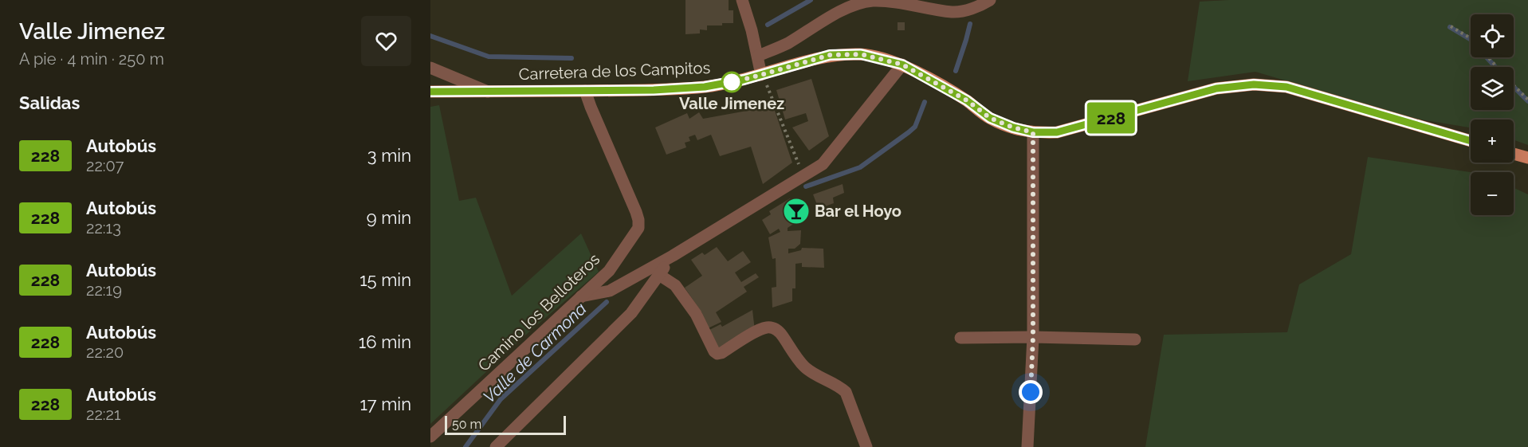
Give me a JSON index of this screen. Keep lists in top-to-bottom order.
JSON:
{
  "streets": {
    "main road": ["Carretera de los Campitos"],
    "street": ["Camino los Belloteros"]
  },
  "crossings": [
    ["Carretera de los Campitos", "Camino los Belloteros"]
  ],
  "water": ["Valle de Carmona"],
  "places": {
    "other": ["Valle Jimenez"],
    "bar": ["Bar el Hoyo"]
  },
  "lines": ["bus line 228"],
  "scale_bar": "50 m",
  "page": {
    "heading": [
      ["Valle Jimenez", "A pie · 4 min · 250 m"],
      "Salidas"
    ],
    "on_map": "228",
    "map_buttons": ["+", "−"],
    "list": [
      {
        "mark": "228",
        "name": "Autobús",
        "note": "22:07",
        "value": "3 min"
      },
      {
        "mark": "228",
        "name": "Autobús",
        "note": "22:13",
        "value": "9 min"
      },
      {
        "mark": "228",
        "name": "Autobús",
        "note": "22:19",
        "value": "15 min"
      },
      {
        "mark": "228",
        "name": "Autobús",
        "note": "22:20",
        "value": "16 min"
      },
      {
        "mark": "228",
        "name": "Autobús",
        "note": "22:21",
        "value": "17 min"
      }
    ],
    "scale": "50 m"
  }
}
